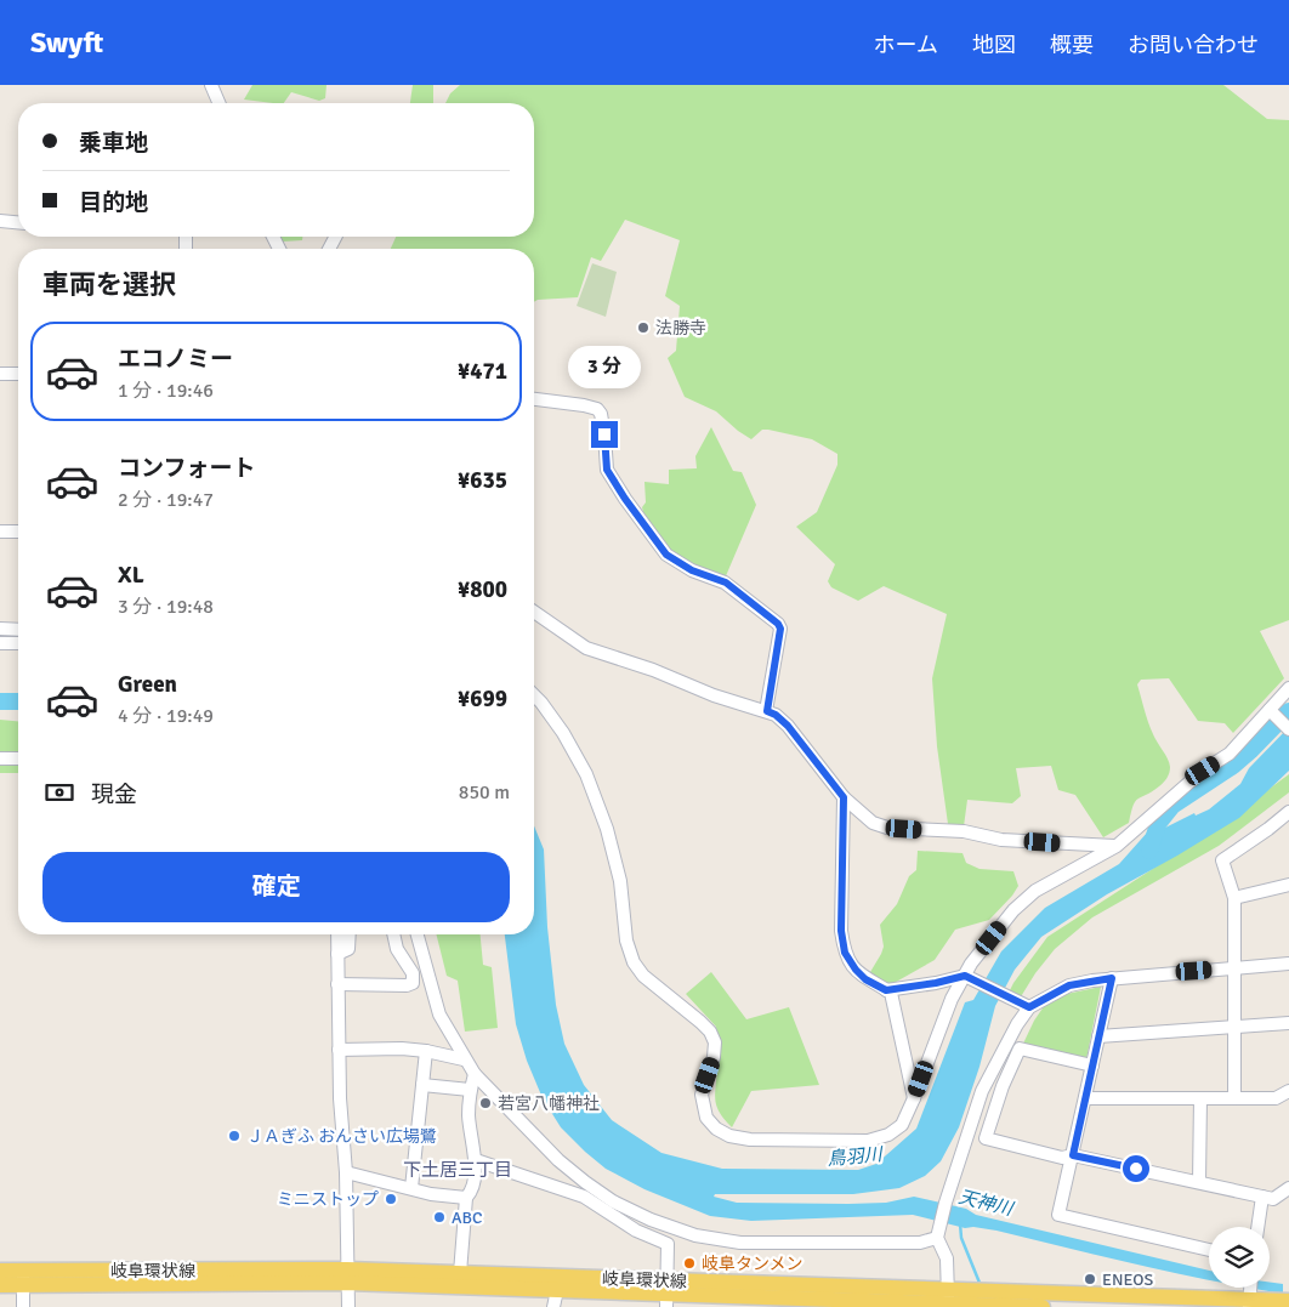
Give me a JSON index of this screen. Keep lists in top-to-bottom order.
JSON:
{
  "streets": {
    "main road": ["岐阜環状線"]
  },
  "districts": ["下土居三丁目"],
  "water": ["鳥羽川", "天神川"],
  "places": [
    "法勝寺",
    "若宮八幡神社",
    "ＪＡぎふ おんさい広場鷺",
    "ミニストップ",
    "ABC",
    "岐阜タンメン",
    "ENEOS"
  ],
  "page": {
    "header": "Swyft",
    "nav": [
      "ホーム",
      "地図",
      "概要",
      "お問い合わせ"
    ],
    "banner": ["乗車地", "目的地"],
    "heading": "車両を選択",
    "list": [
      {
        "name": "エコノミー",
        "note": "1 分 · 19:46",
        "value": "¥471"
      },
      {
        "name": "コンフォート",
        "note": "2 分 · 19:47",
        "value": "¥635"
      },
      {
        "name": "XL",
        "note": "3 分 · 19:48",
        "value": "¥800"
      },
      {
        "name": "Green",
        "note": "4 分 · 19:49",
        "value": "¥699"
      }
    ],
    "bubble": "3 分",
    "pay": ["現金", "850 m"],
    "buttons": "確定"
  }
}
